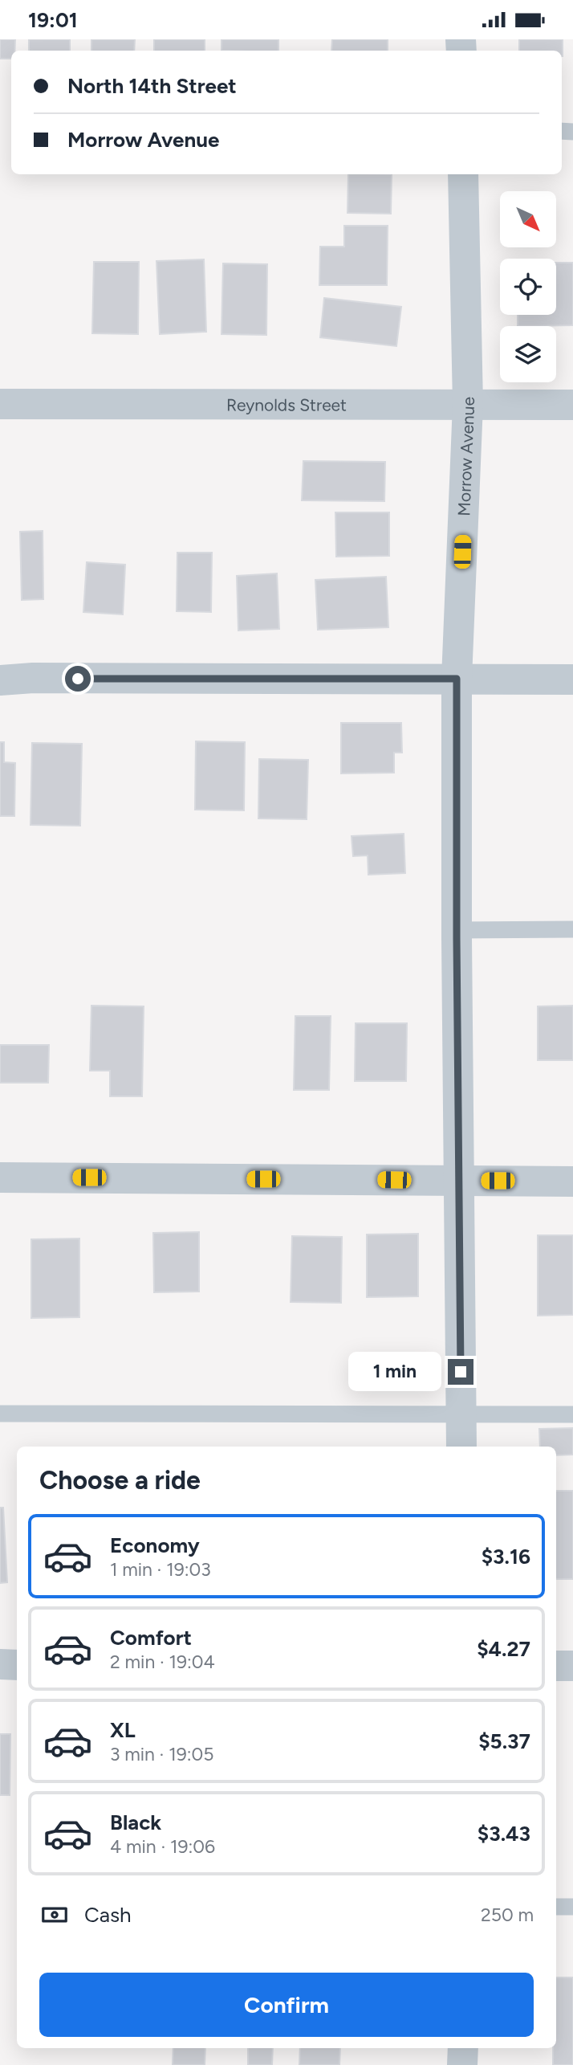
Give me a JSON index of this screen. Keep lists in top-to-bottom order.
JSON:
{
  "streets": {
    "street": ["Reynolds Street", "Morrow Avenue"]
  },
  "crossings": [
    ["Reynolds Street", "Morrow Avenue"]
  ],
  "north": "bottom right",
  "page": {
    "status": "19:01",
    "banner": ["North 14th Street", "Morrow Avenue"],
    "bubble": "1 min",
    "heading": "Choose a ride",
    "list": [
      {
        "name": "Economy",
        "note": "1 min · 19:03",
        "value": "$3.16"
      },
      {
        "name": "Comfort",
        "note": "2 min · 19:04",
        "value": "$4.27"
      },
      {
        "name": "XL",
        "note": "3 min · 19:05",
        "value": "$5.37"
      },
      {
        "name": "Black",
        "note": "4 min · 19:06",
        "value": "$3.43"
      }
    ],
    "pay": ["Cash", "250 m"],
    "buttons": "Confirm"
  }
}
